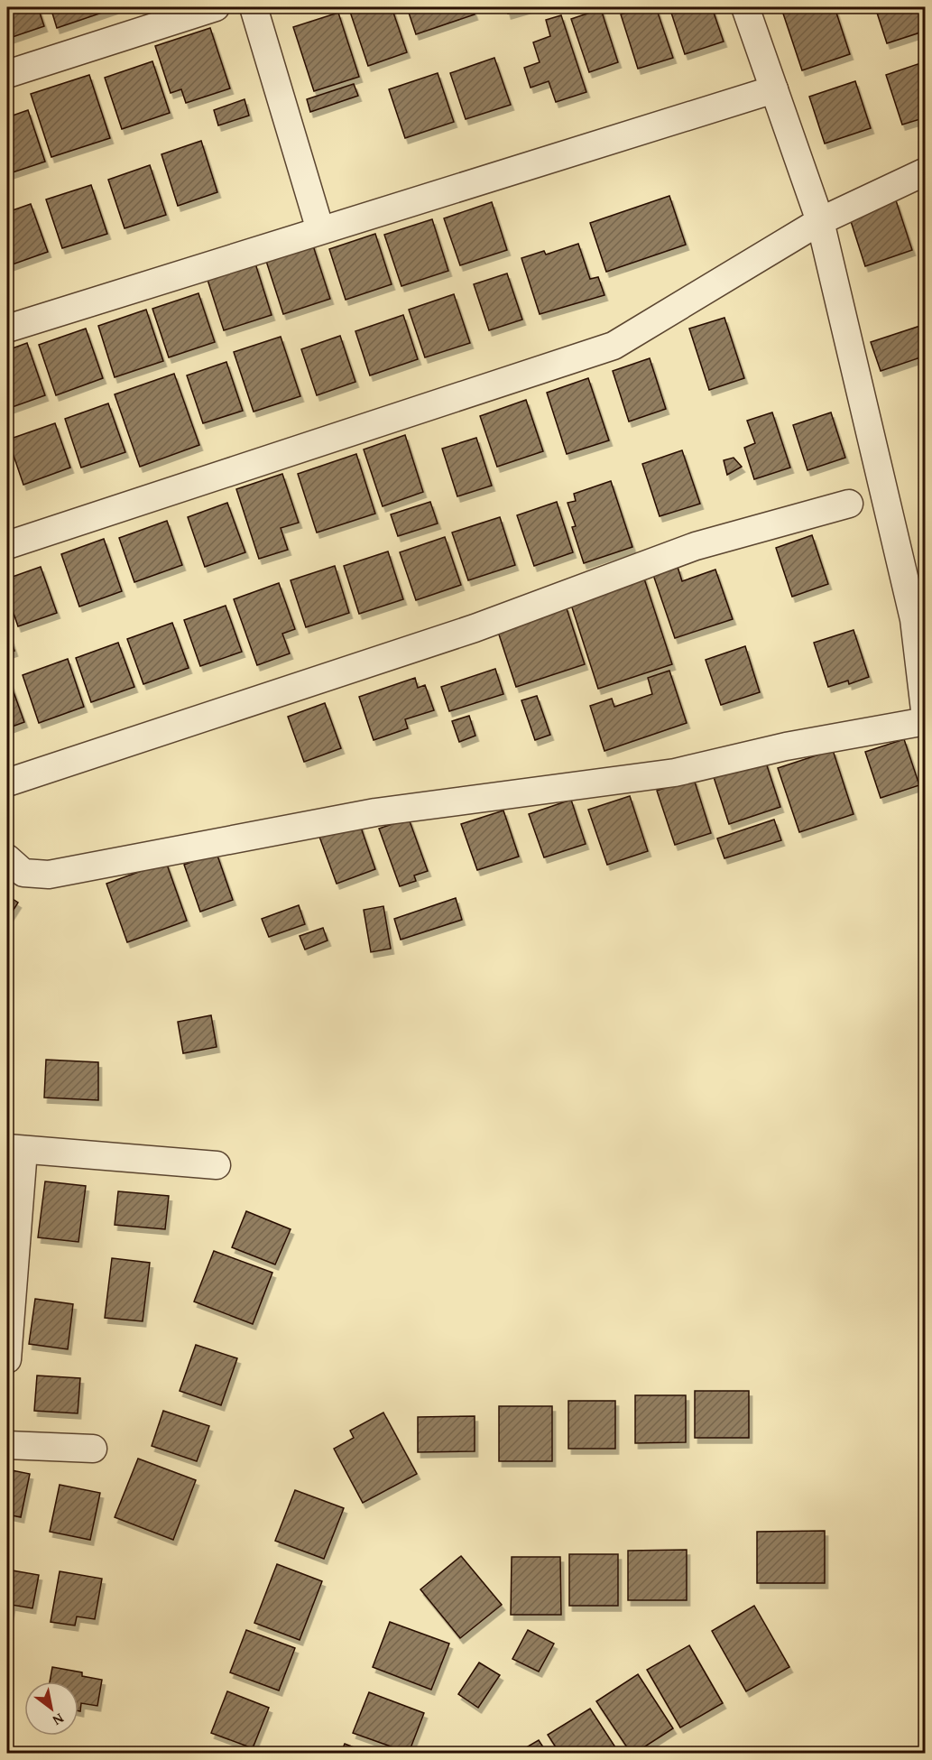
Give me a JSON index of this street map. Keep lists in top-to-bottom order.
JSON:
{
  "north": "bottom right"
}
